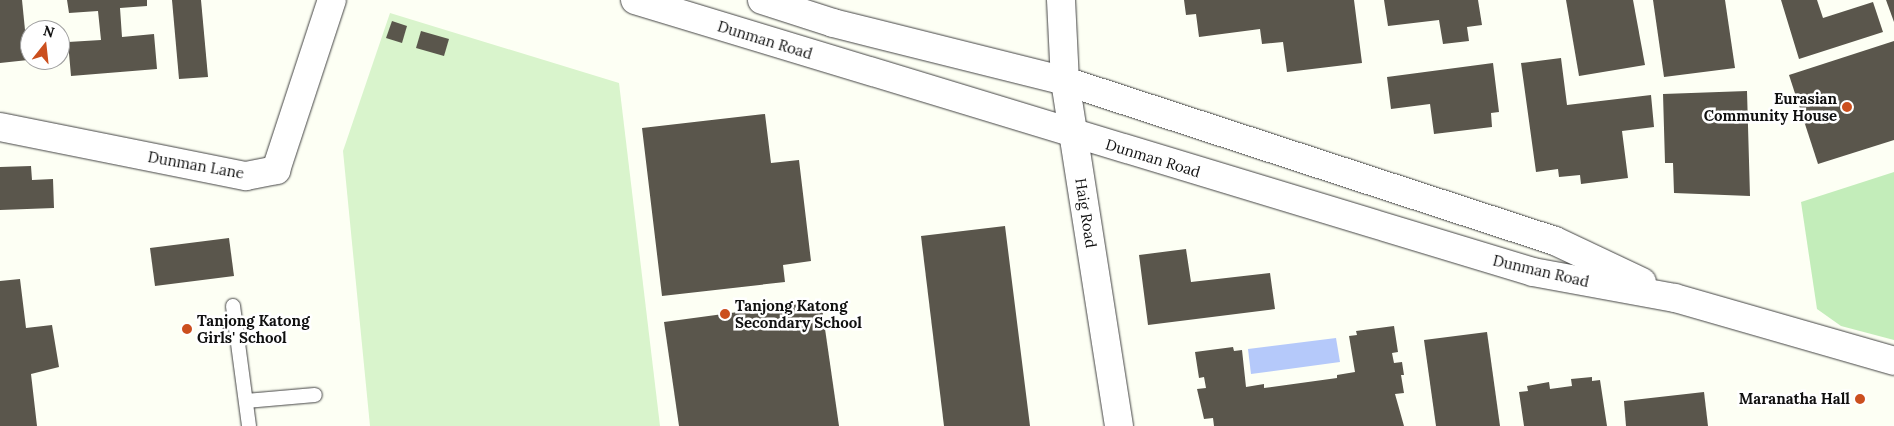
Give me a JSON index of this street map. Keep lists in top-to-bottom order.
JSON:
{
  "streets": {
    "street": ["Dunman Road", "Dunman Lane", "Haig Road"]
  },
  "crossings": [
    ["Dunman Road", "Haig Road"]
  ],
  "places": [
    "Eurasian Community House",
    "Tanjong Katong Secondary School",
    "Tanjong Katong Girls' School",
    "Maranatha Hall"
  ],
  "north": "top"
}
